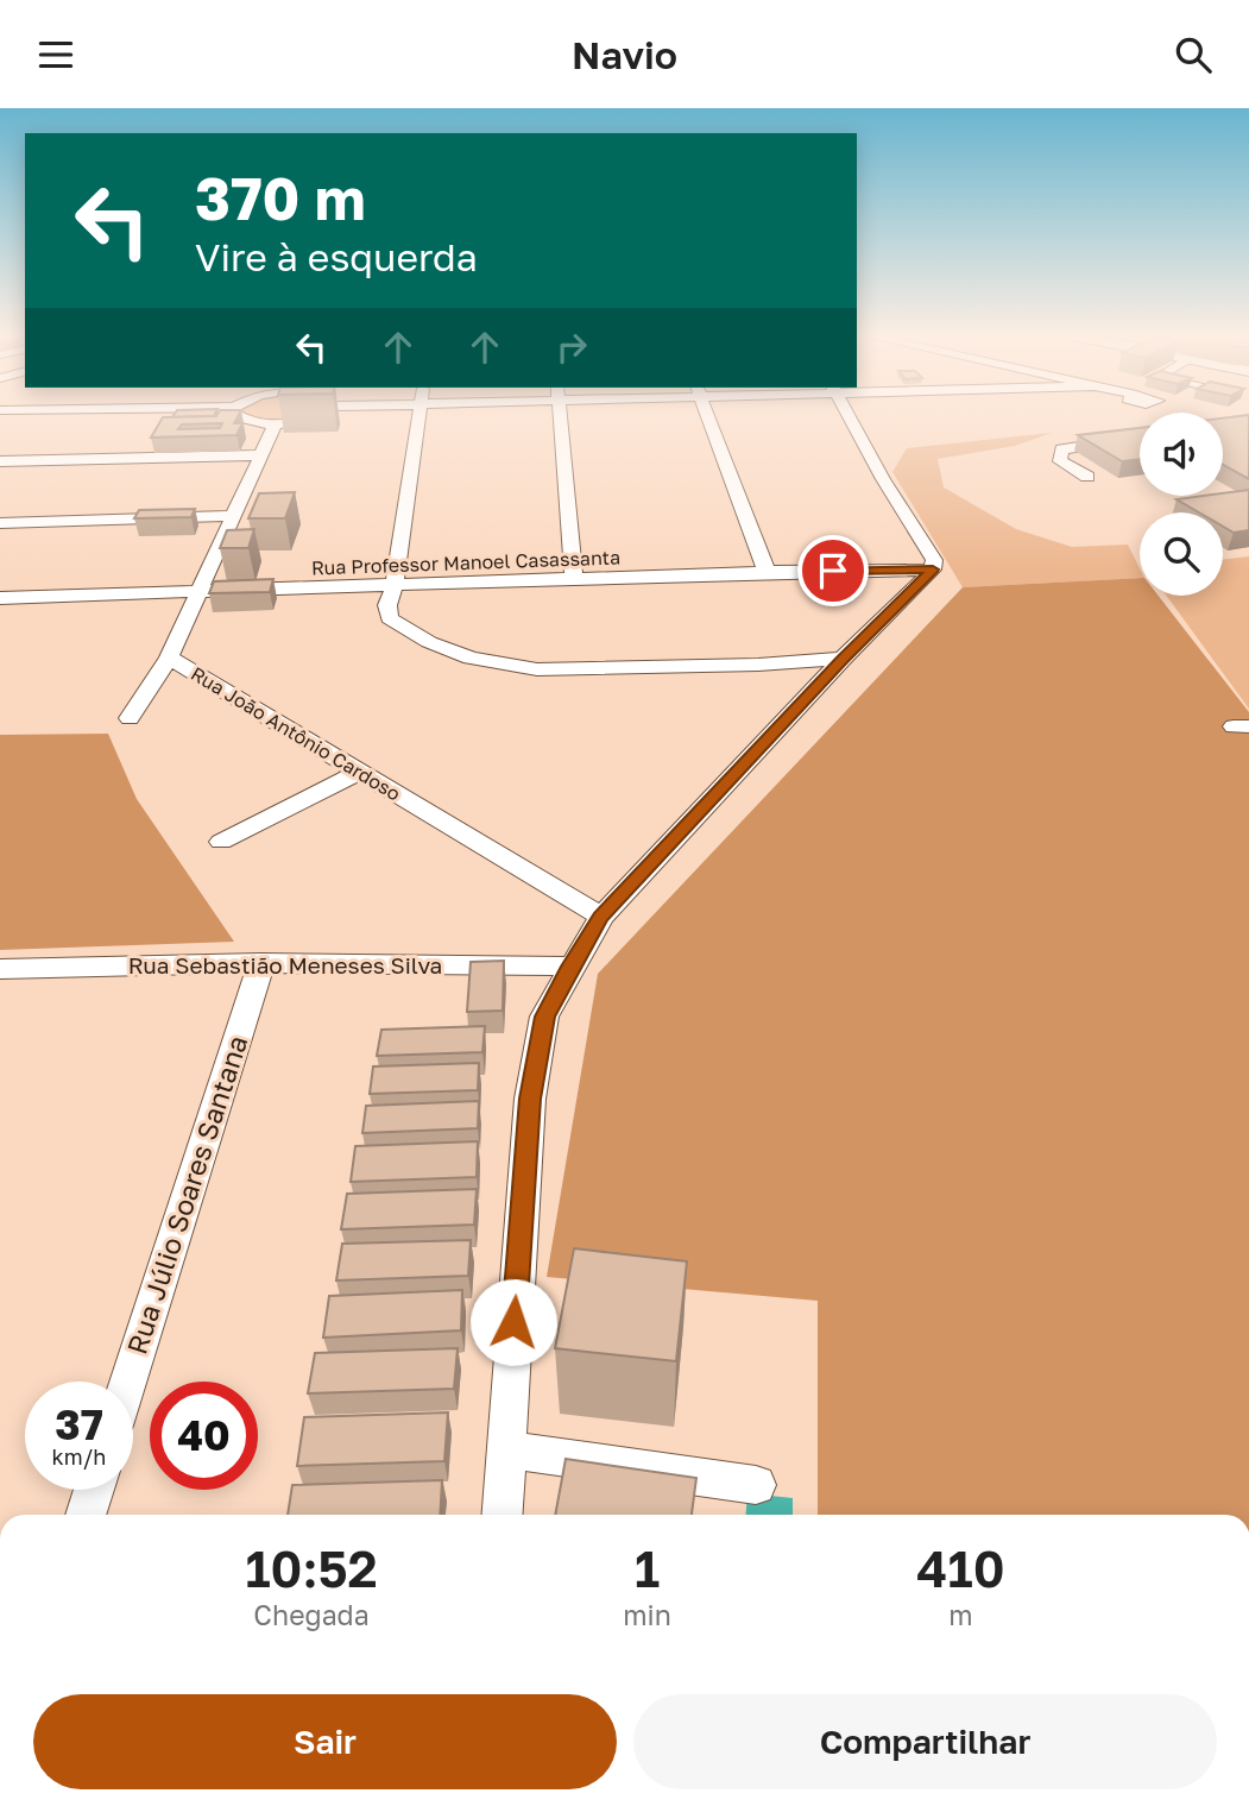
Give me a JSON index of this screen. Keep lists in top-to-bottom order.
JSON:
{
  "streets": {
    "street": [
      "Rua Professor Manoel Casassanta",
      "Rua João Antônio Cardoso",
      "Rua Sebastião Meneses Silva",
      "Rua Júlio Soares Santana"
    ]
  },
  "crossings": [
    ["Rua Professor Manoel Casassanta", "Rua João Antônio Cardoso"],
    ["Rua Sebastião Meneses Silva", "Rua Júlio Soares Santana"]
  ],
  "page": {
    "header": "Navio",
    "turn": ["370 m", "Vire à esquerda"],
    "speed": "37 km/h",
    "limit": "40",
    "eta": [
      "10:52",
      "Chegada",
      "1",
      "min",
      "410",
      "m"
    ],
    "buttons": ["Sair", "Compartilhar"]
  }
}
